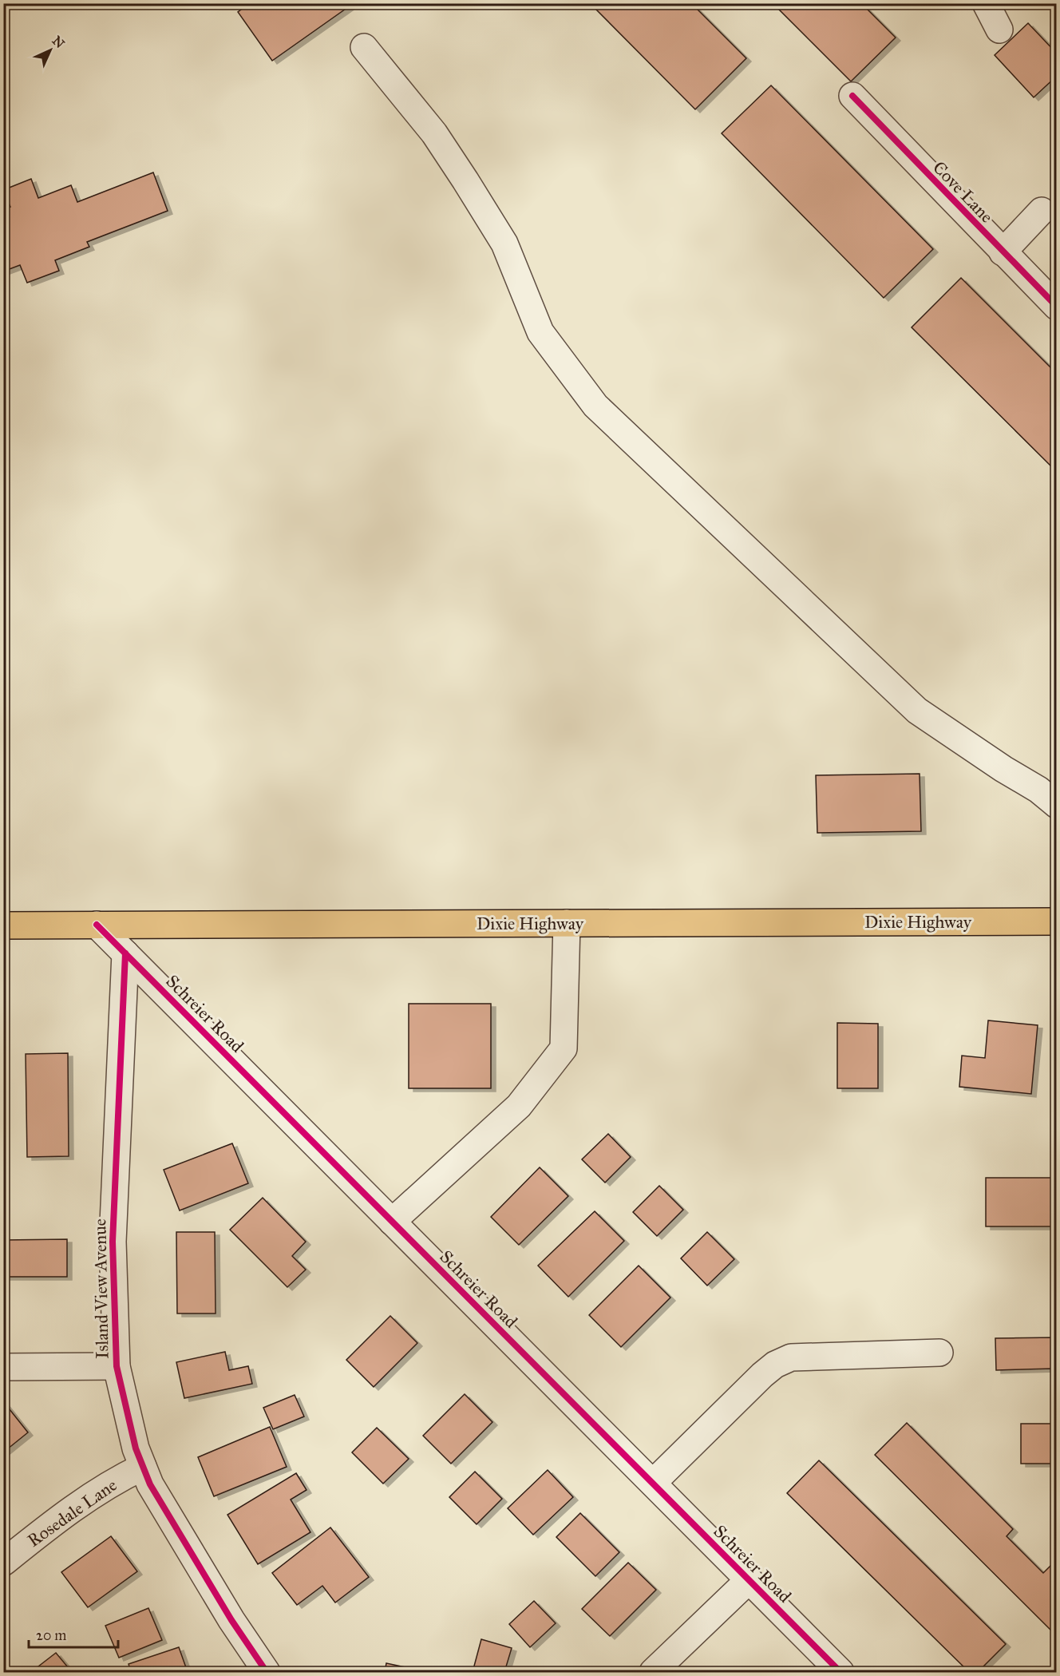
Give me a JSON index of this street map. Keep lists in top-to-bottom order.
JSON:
{
  "streets": {
    "main road": ["Dixie Highway"],
    "street": [
      "Cove Lane",
      "Schreier Road",
      "Island View Avenue",
      "Rosedale Lane"
    ]
  },
  "crossings": [
    ["Dixie Highway", "Schreier Road"],
    ["Schreier Road", "Island View Avenue"],
    ["Island View Avenue", "Rosedale Lane"]
  ],
  "scale_bar": "20 m",
  "north": "top right"
}
